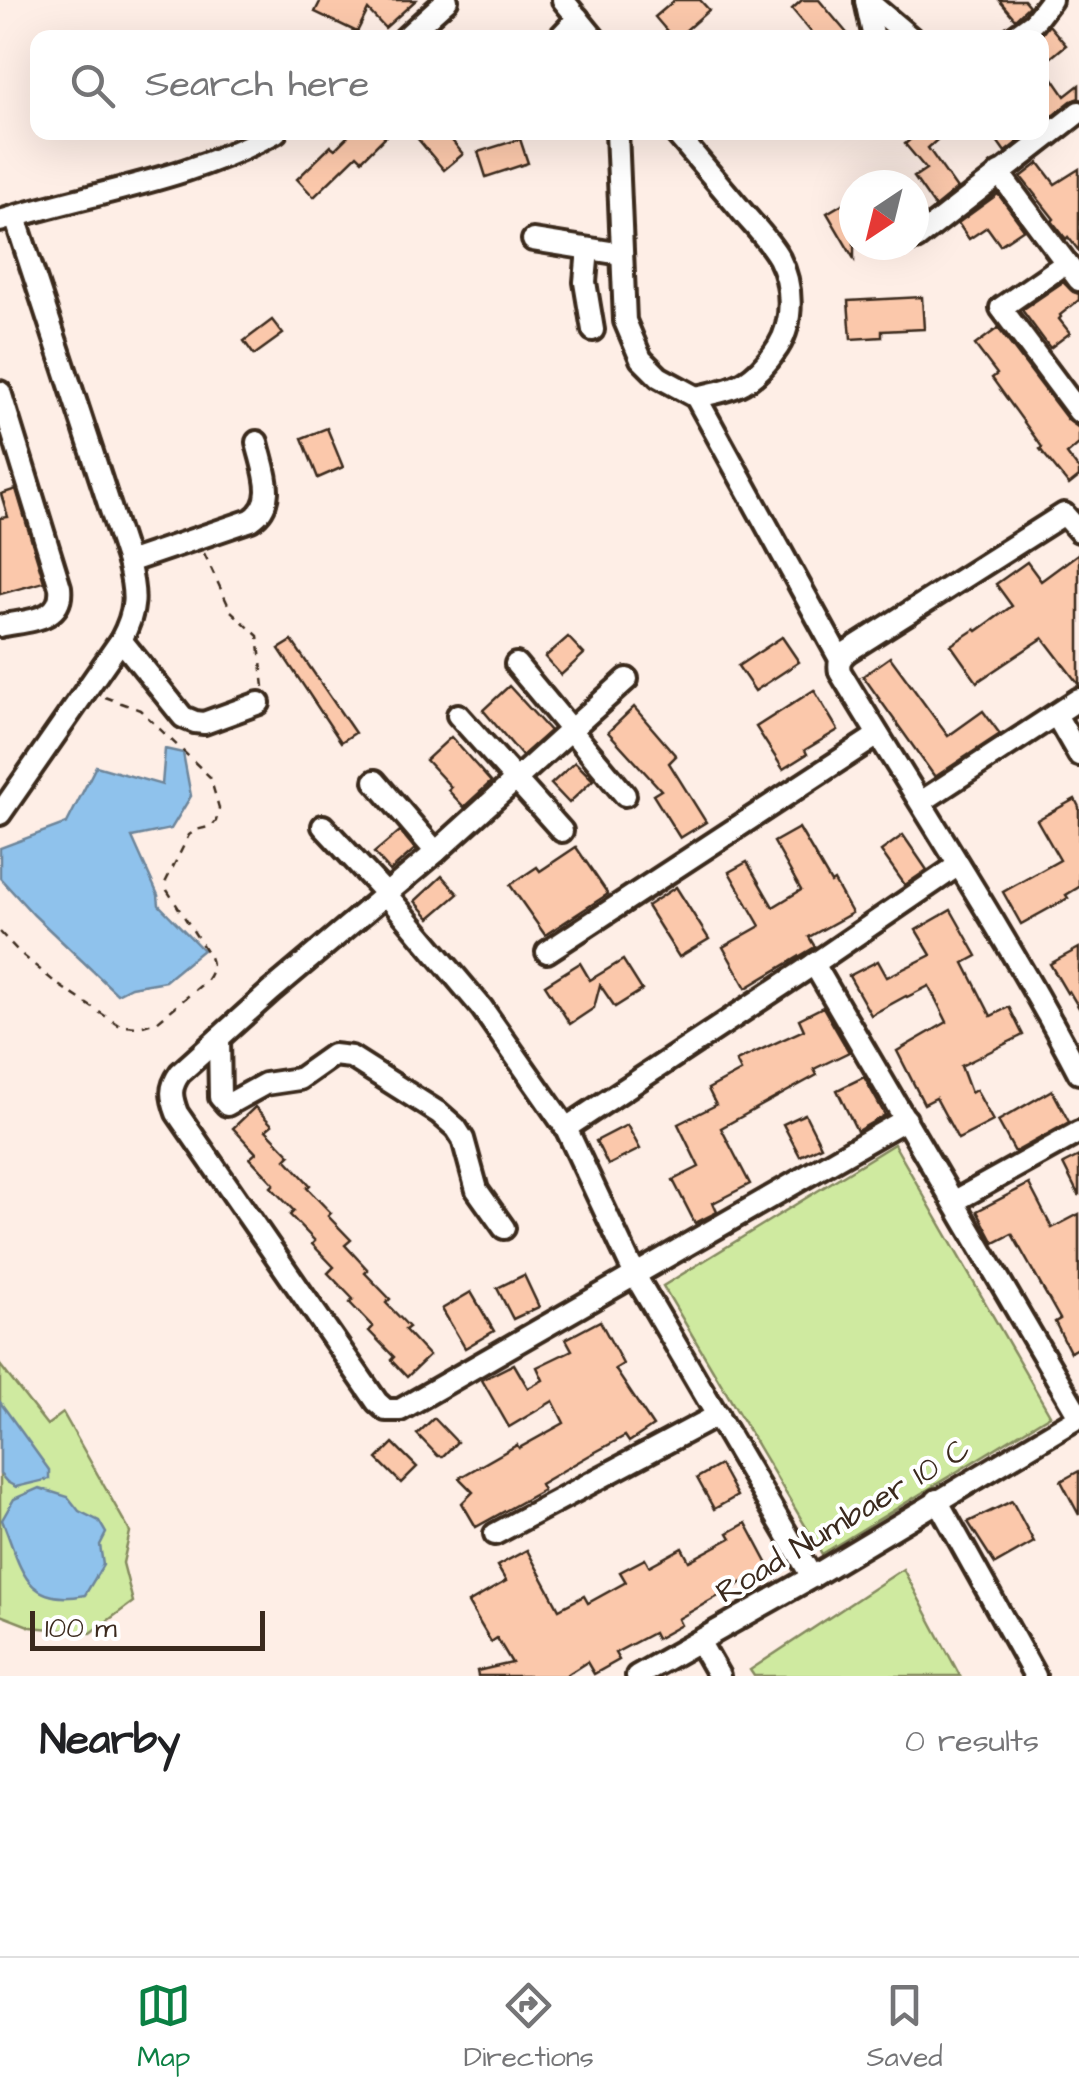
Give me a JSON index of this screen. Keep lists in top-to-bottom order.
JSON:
{
  "streets": {
    "street": ["Road Numbaer 10 C"]
  },
  "scale_bar": "100 m",
  "north": "bottom left",
  "page": {
    "search": "Search here",
    "scale": "100 m",
    "heading": ["Nearby", "0 results"],
    "nav": ["Map", "Directions", "Saved"]
  }
}
